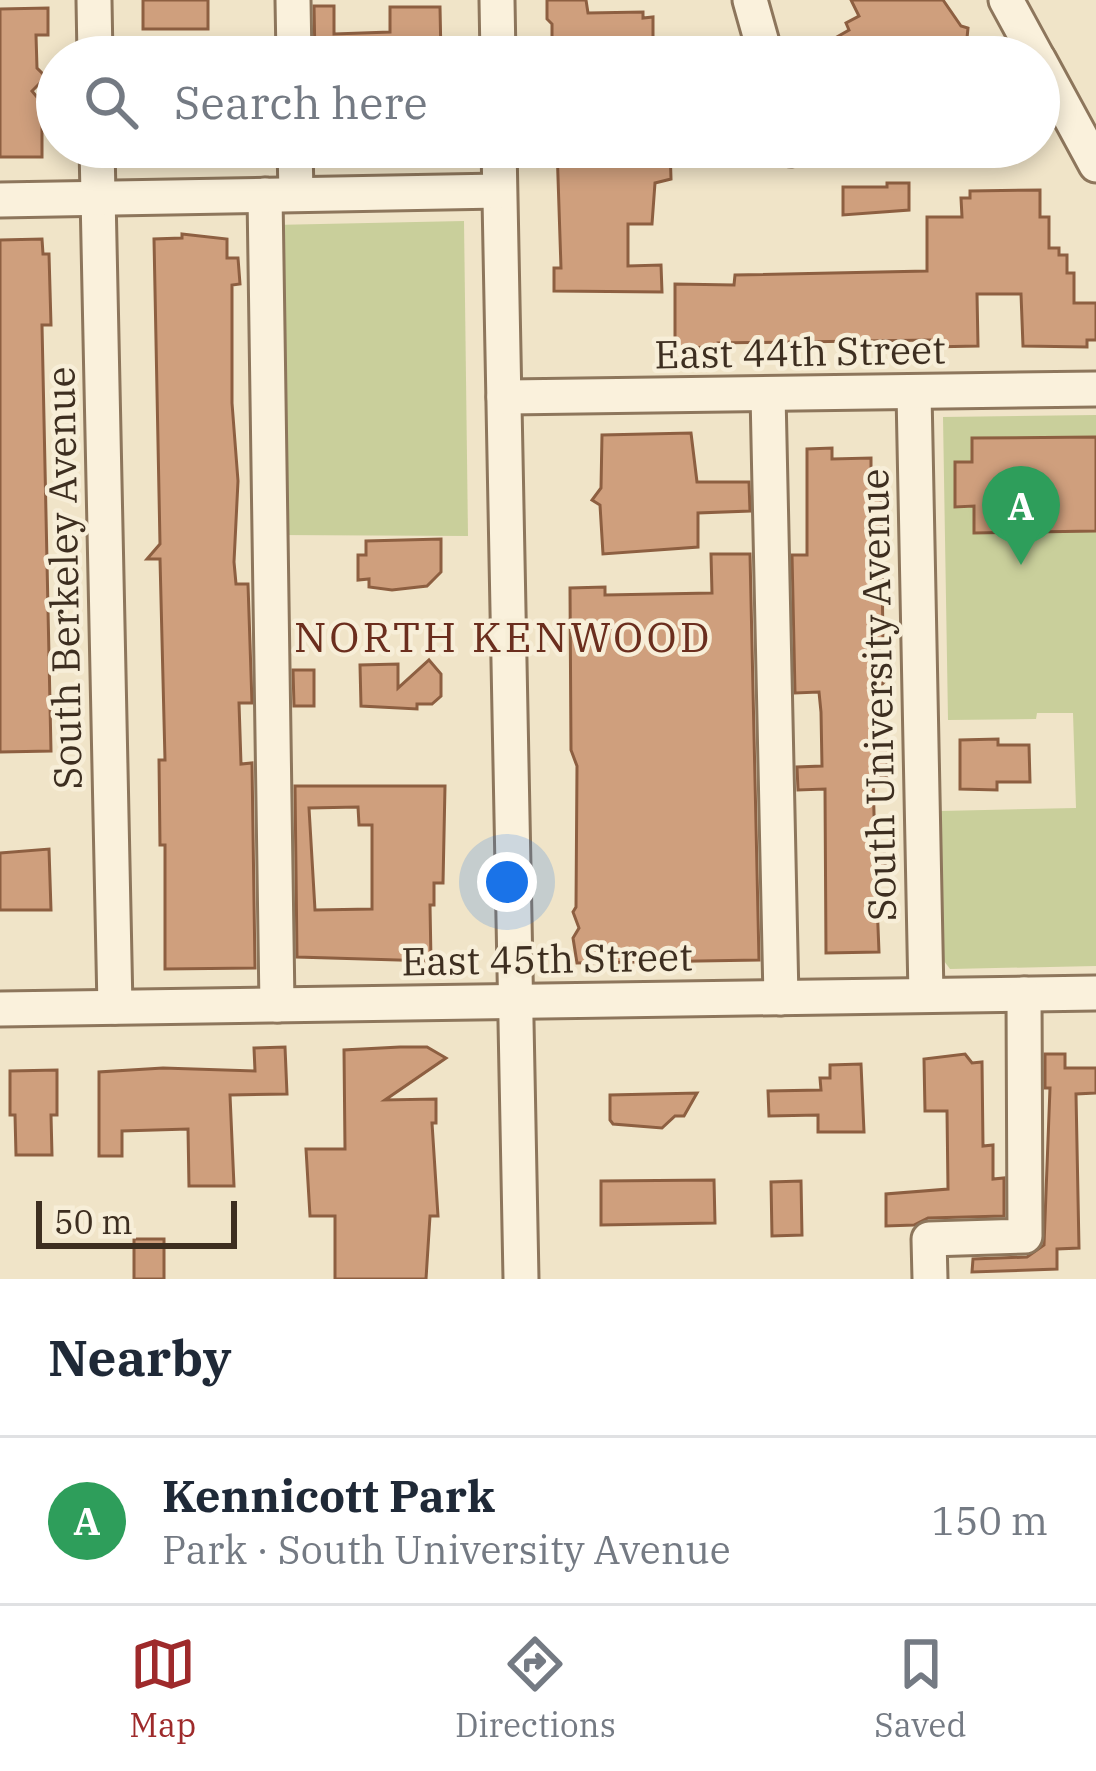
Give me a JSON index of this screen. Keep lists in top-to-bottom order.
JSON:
{
  "streets": {
    "street": [
      "East 44th Street",
      "South Berkeley Avenue",
      "South University Avenue",
      "East 45th Street"
    ]
  },
  "crossings": [
    ["East 44th Street", "South University Avenue"],
    ["South Berkeley Avenue", "East 45th Street"],
    ["South University Avenue", "East 45th Street"]
  ],
  "districts": ["NORTH KENWOOD"],
  "scale_bar": "50 m",
  "page": {
    "search": "Search here",
    "pins": "A",
    "scale": "50 m",
    "heading": "Nearby",
    "list": [
      {
        "mark": "A",
        "name": "Kennicott Park",
        "note": "Park · South University Avenue",
        "value": "150 m"
      }
    ],
    "nav": ["Map", "Directions", "Saved"]
  }
}
